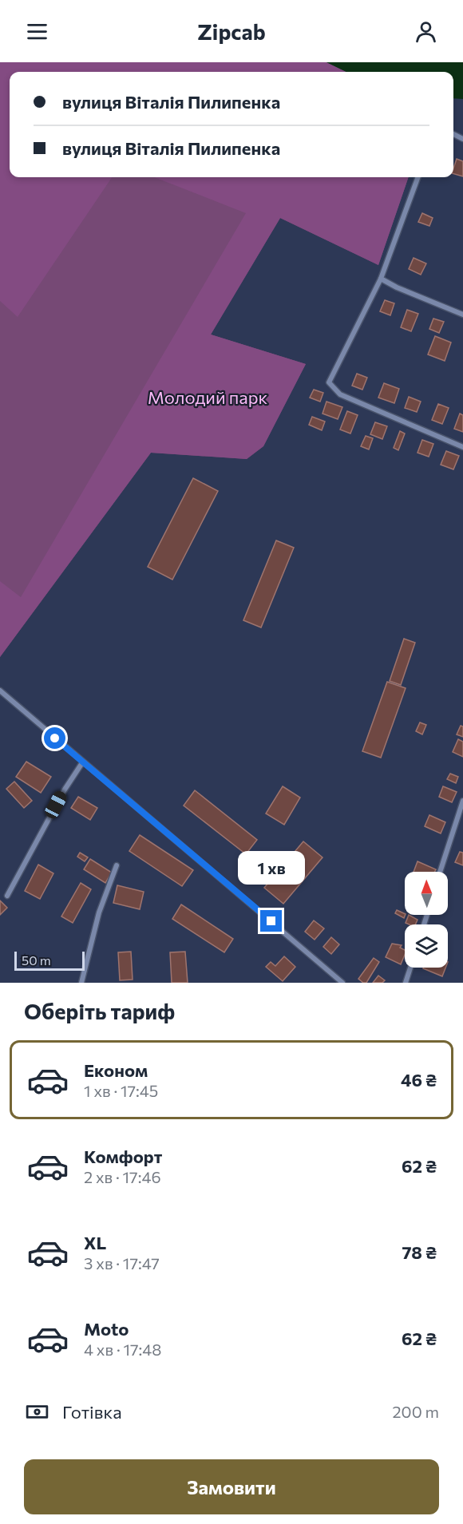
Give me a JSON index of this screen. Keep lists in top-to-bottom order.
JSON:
{
  "parks": ["Молодий парк"],
  "scale_bar": "50 m",
  "north": "top",
  "page": {
    "header": "Zipcab",
    "banner": ["вулиця Віталія Пилипенка", "вулиця Віталія Пилипенка"],
    "bubble": "1 хв",
    "scale": "50 m",
    "heading": "Оберіть тариф",
    "list": [
      {
        "name": "Економ",
        "note": "1 хв · 17:45",
        "value": "46 ₴"
      },
      {
        "name": "Комфорт",
        "note": "2 хв · 17:46",
        "value": "62 ₴"
      },
      {
        "name": "XL",
        "note": "3 хв · 17:47",
        "value": "78 ₴"
      },
      {
        "name": "Moto",
        "note": "4 хв · 17:48",
        "value": "62 ₴"
      }
    ],
    "pay": ["Готівка", "200 m"],
    "buttons": "Замовити"
  }
}
